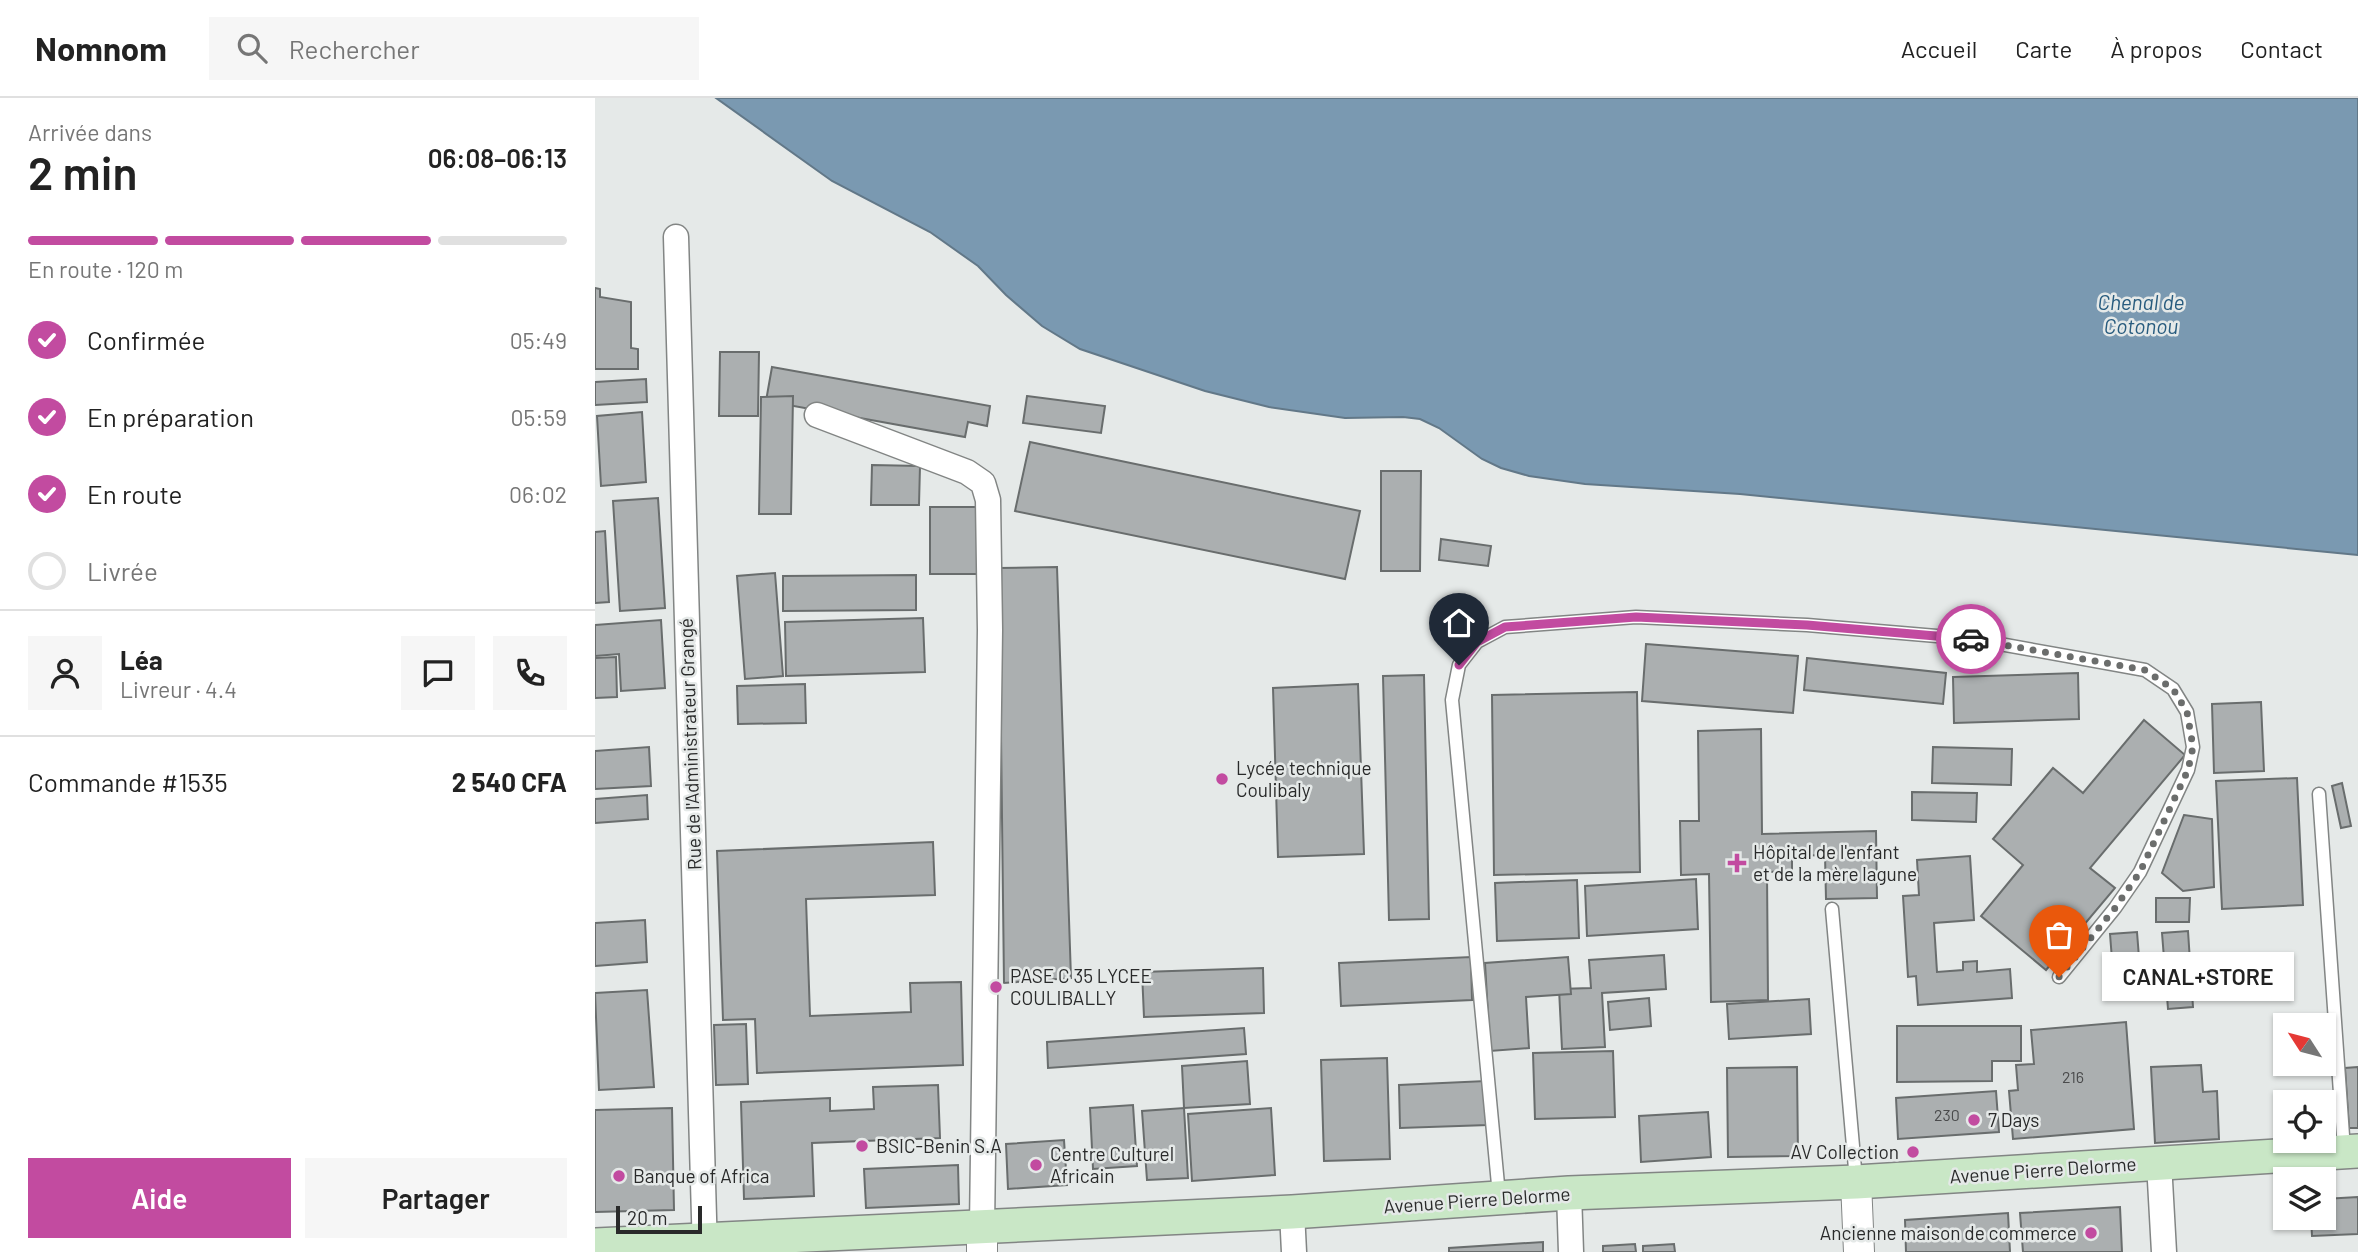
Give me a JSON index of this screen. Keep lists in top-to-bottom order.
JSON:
{
  "streets": {
    "main road": ["Avenue Pierre Delorme"],
    "street": ["Rue de l'Administrateur Grangé"]
  },
  "crossings": [
    ["Rue de l'Administrateur Grangé", "Avenue Pierre Delorme"]
  ],
  "water": ["Chenal de Cotonou"],
  "places": {
    "other": [
      "Lycée technique Coulibaly",
      "CANAL+STORE",
      "PASE C 35 LYCEE COULIBALLY",
      "7 Days",
      "BSIC-Benin S.A",
      "AV Collection",
      "Centre Culturel Africain",
      "Banque of Africa",
      "Ancienne maison de commerce"
    ],
    "health": ["Hôpital de l'enfant et de la mère lagune"]
  },
  "house_numbers": ["216", "230"],
  "scale_bar": "20 m",
  "north": "top left",
  "page": {
    "header": "Nomnom",
    "search": "Rechercher",
    "nav": [
      "Accueil",
      "Carte",
      "À propos",
      "Contact"
    ],
    "heading": ["2 min", "Arrivée dans", "06:08–06:13"],
    "panel": [
      "Léa",
      "Livreur · 4.4",
      "Commande #1535",
      "2 540 CFA"
    ],
    "bar": "En route · 120 m",
    "list": [
      ["Confirmée", "05:49"],
      ["En préparation", "05:59"],
      ["En route", "06:02"],
      "Livrée"
    ],
    "bubble": "CANAL+STORE",
    "buttons": ["Aide", "Partager"],
    "scale": "20 m"
  }
}
